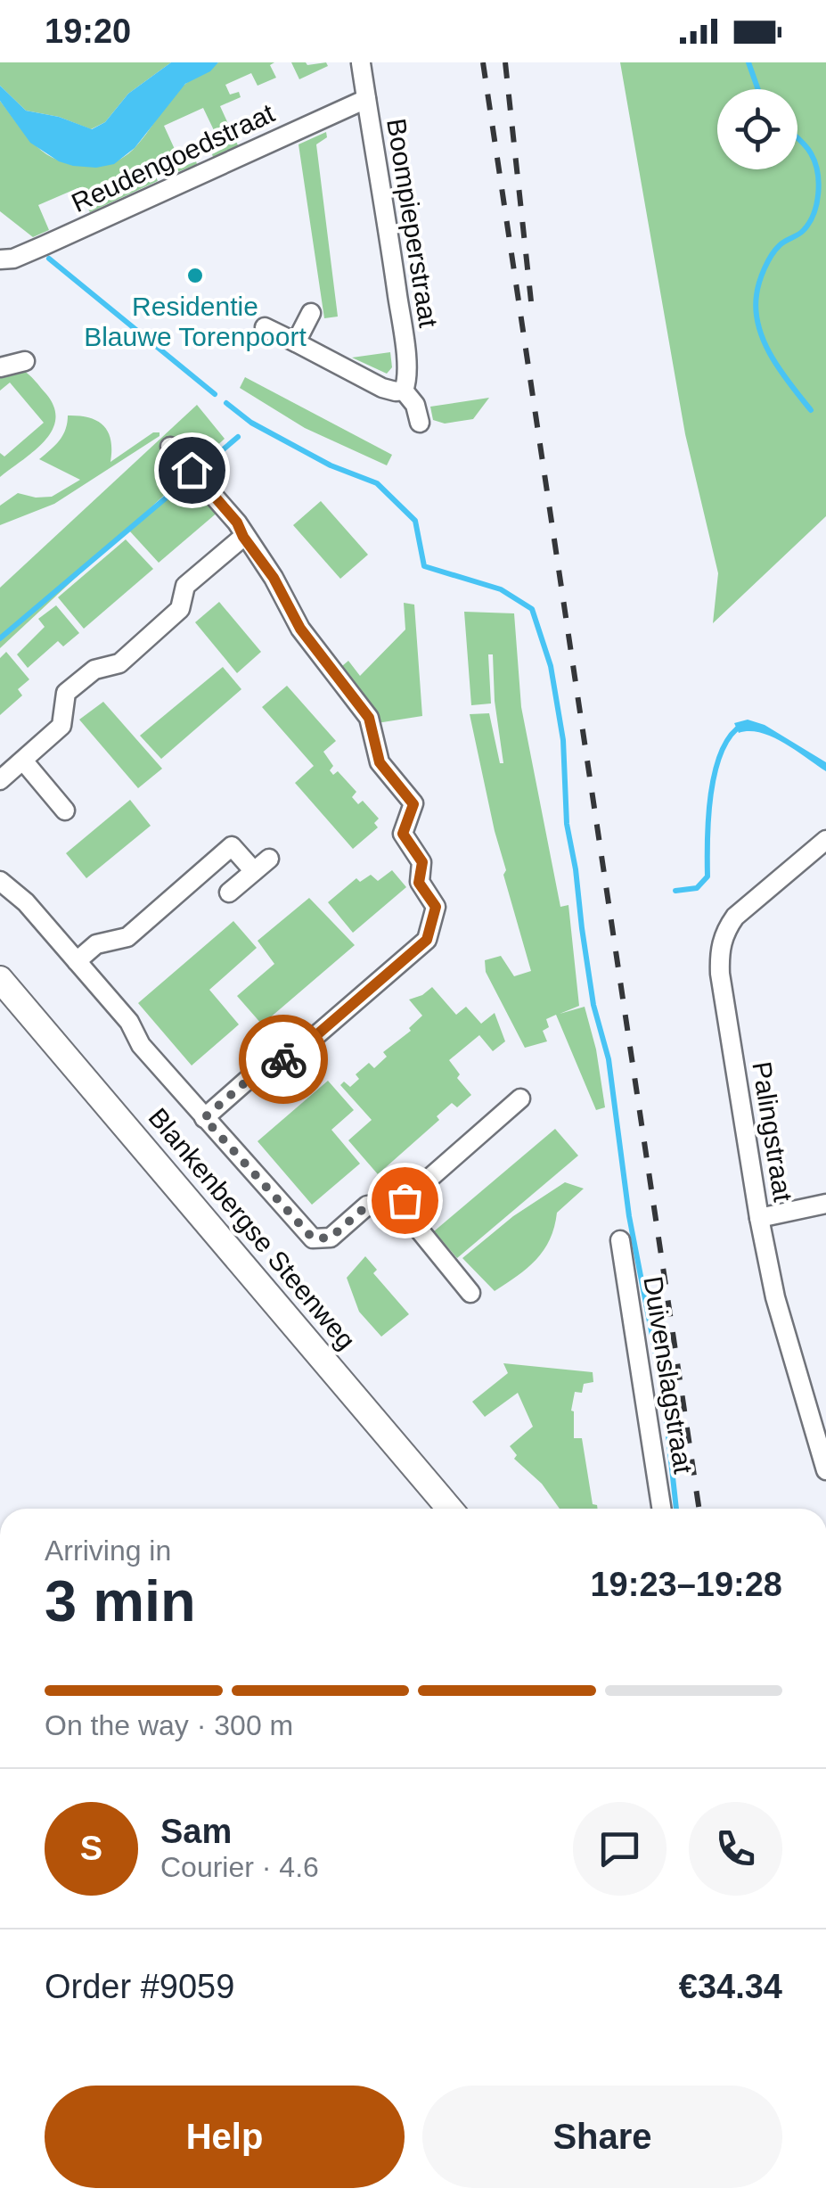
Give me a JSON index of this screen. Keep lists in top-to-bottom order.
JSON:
{
  "streets": {
    "main road": ["Blankenbergse Steenweg"],
    "street": [
      "Reudengoedstraat",
      "Boompieperstraat",
      "Palingstraat",
      "Duivenslagstraat"
    ]
  },
  "crossings": [
    ["Reudengoedstraat", "Boompieperstraat"]
  ],
  "places": ["Residentie Blauwe Torenpoort"],
  "page": {
    "status": "19:20",
    "heading": ["3 min", "Arriving in", "19:23–19:28"],
    "panel": [
      "Sam",
      "Courier · 4.6",
      "Order #9059",
      "€34.34"
    ],
    "bar": "On the way · 300 m",
    "round": "S",
    "buttons": ["Help", "Share"]
  }
}
